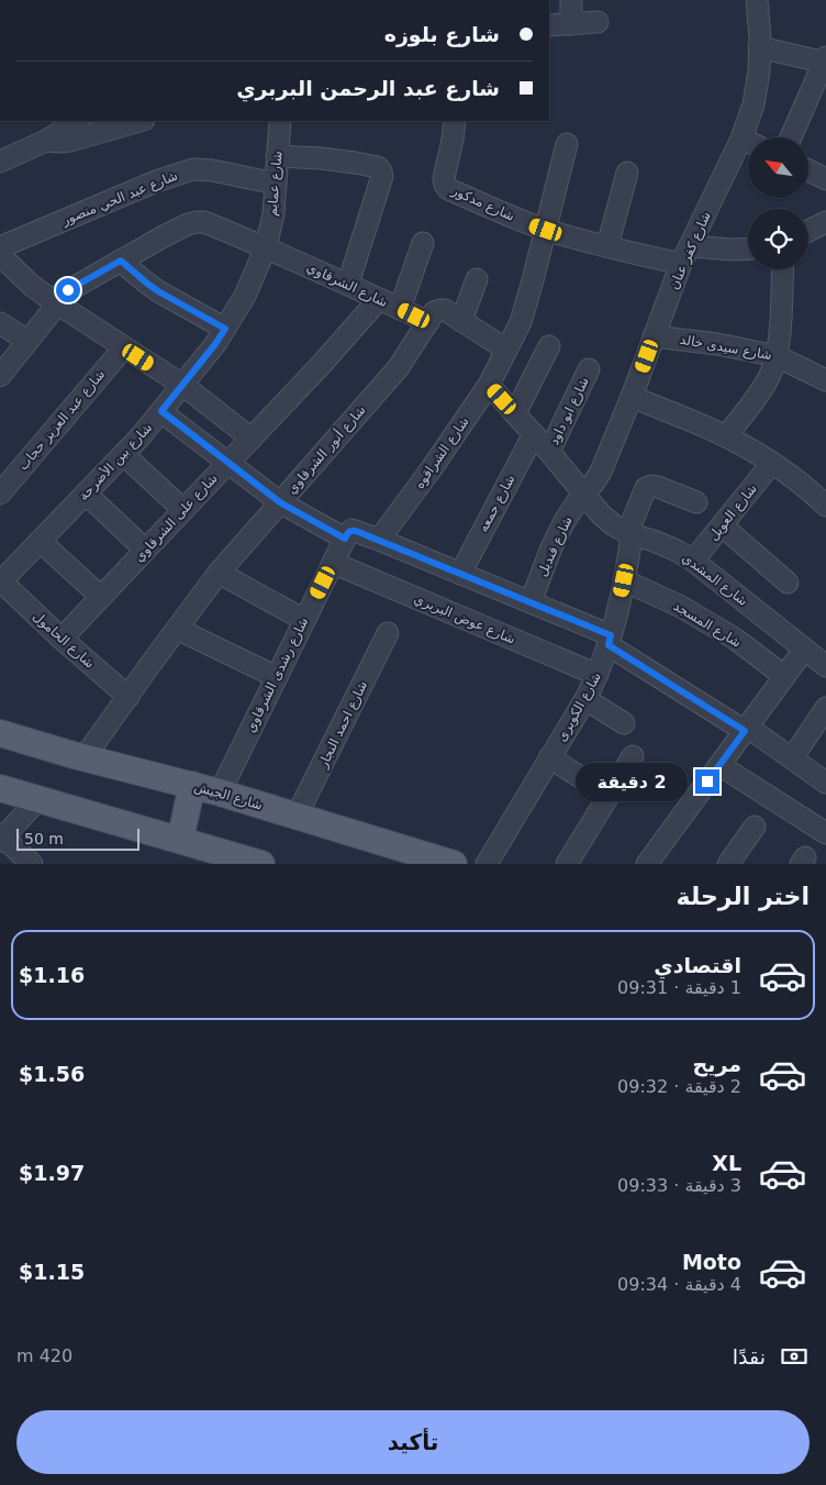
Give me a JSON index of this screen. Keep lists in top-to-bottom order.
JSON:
{
  "streets": {
    "main road": ["شارع الجيش"],
    "street": [
      "شارع عمايم",
      "شارع عبد الحي منصور",
      "شارع مدكور",
      "شارع كفر عنان",
      "شارع الشرقاوي",
      "شارع سيدى خالد",
      "شارع ابو داود",
      "شارع عبد العزيز حجاب",
      "شارع أنور الشرقاوي",
      "شارع الشراقوه",
      "شارع بين الأضرحة",
      "شارع جمعه",
      "شارع العويل",
      "شارع على الشرقاوي",
      "شارع قنديل",
      "شارع المشدي",
      "شارع عوض البربري",
      "شارع المسجد",
      "شارع الحامول",
      "شارع رشدى الشرقاوي",
      "شارع الكوبرى",
      "شارع احمد النجار"
    ]
  },
  "crossings": [
    ["شارع عمايم", "شارع عبد الحي منصور"],
    ["شارع عمايم", "شارع الشرقاوي"],
    ["شارع عمايم", "شارع بين الأضرحة"],
    ["شارع مدكور", "شارع كفر عنان"],
    ["شارع مدكور", "شارع الشراقوه"],
    ["شارع كفر عنان", "شارع سيدى خالد"],
    ["شارع كفر عنان", "شارع قنديل"],
    ["شارع كفر عنان", "شارع المشدي"],
    ["شارع الشرقاوي", "شارع أنور الشرقاوي"],
    ["شارع الشرقاوي", "شارع بين الأضرحة"],
    ["شارع الشرقاوي", "شارع على الشرقاوي"],
    ["شارع ابو داود", "شارع المشدي"],
    ["شارع أنور الشرقاوي", "شارع الحامول"],
    ["شارع أنور الشرقاوي", "شارع الجيش"],
    ["شارع الشراقوه", "شارع المشدي"],
    ["شارع بين الأضرحة", "شارع الحامول"],
    ["شارع جمعه", "شارع المشدي"],
    ["شارع العويل", "شارع المشدي"],
    ["شارع على الشرقاوي", "شارع الحامول"],
    ["شارع قنديل", "شارع المشدي"],
    ["شارع المشدي", "شارع الكوبرى"],
    ["شارع عوض البربري", "شارع رشدى الشرقاوي"],
    ["شارع عوض البربري", "شارع الكوبرى"],
    ["شارع المسجد", "شارع الكوبرى"],
    ["شارع رشدى الشرقاوي", "شارع الجيش"],
    ["شارع احمد النجار", "شارع الجيش"]
  ],
  "scale_bar": "50 m",
  "north": "top left",
  "page": {
    "banner": ["شارع بلوزه", "شارع عبد الرحمن البربري"],
    "bubble": "2 دقيقة",
    "scale": "50 m",
    "heading": "اختر الرحلة",
    "list": [
      {
        "name": "اقتصادي",
        "note": "1 دقيقة · 09:31",
        "value": "$1.16"
      },
      {
        "name": "مريح",
        "note": "2 دقيقة · 09:32",
        "value": "$1.56"
      },
      {
        "name": "XL",
        "note": "3 دقيقة · 09:33",
        "value": "$1.97"
      },
      {
        "name": "Moto",
        "note": "4 دقيقة · 09:34",
        "value": "$1.15"
      }
    ],
    "pay": ["نقدًا", "420 m"],
    "buttons": "تأكيد"
  }
}
